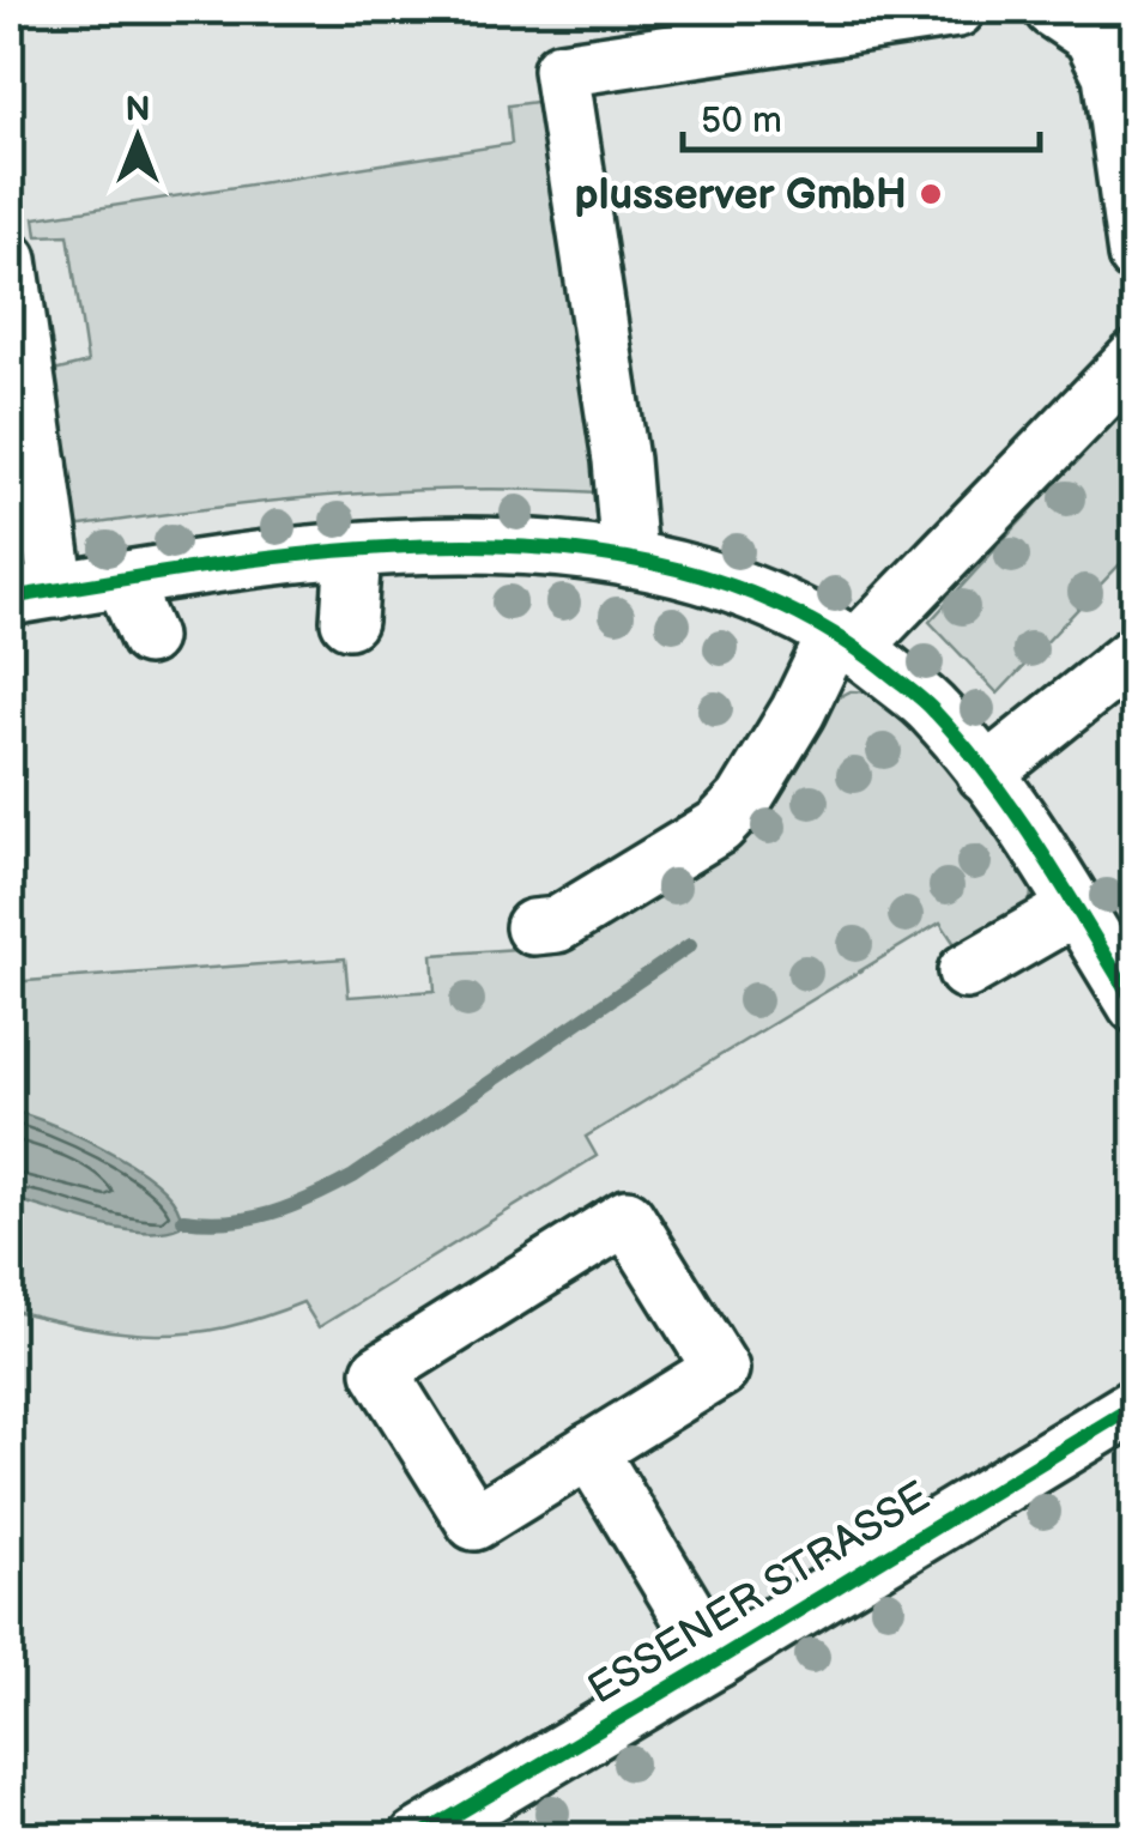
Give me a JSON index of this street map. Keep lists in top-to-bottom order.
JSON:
{
  "streets": {
    "street": ["ESSENER STRASSE"]
  },
  "places": ["plusserver GmbH"],
  "scale_bar": "50 m",
  "north": "top"
}
